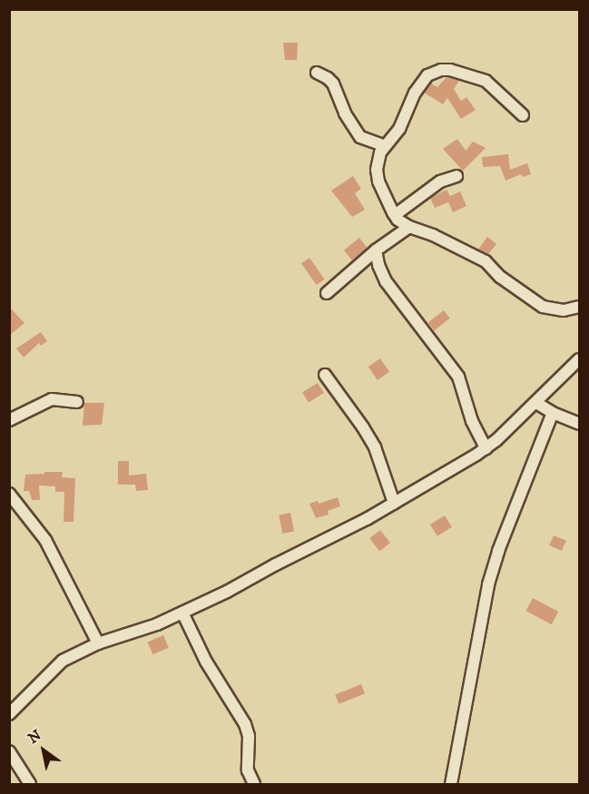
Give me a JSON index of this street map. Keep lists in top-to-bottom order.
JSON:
{
  "north": "top left"
}
